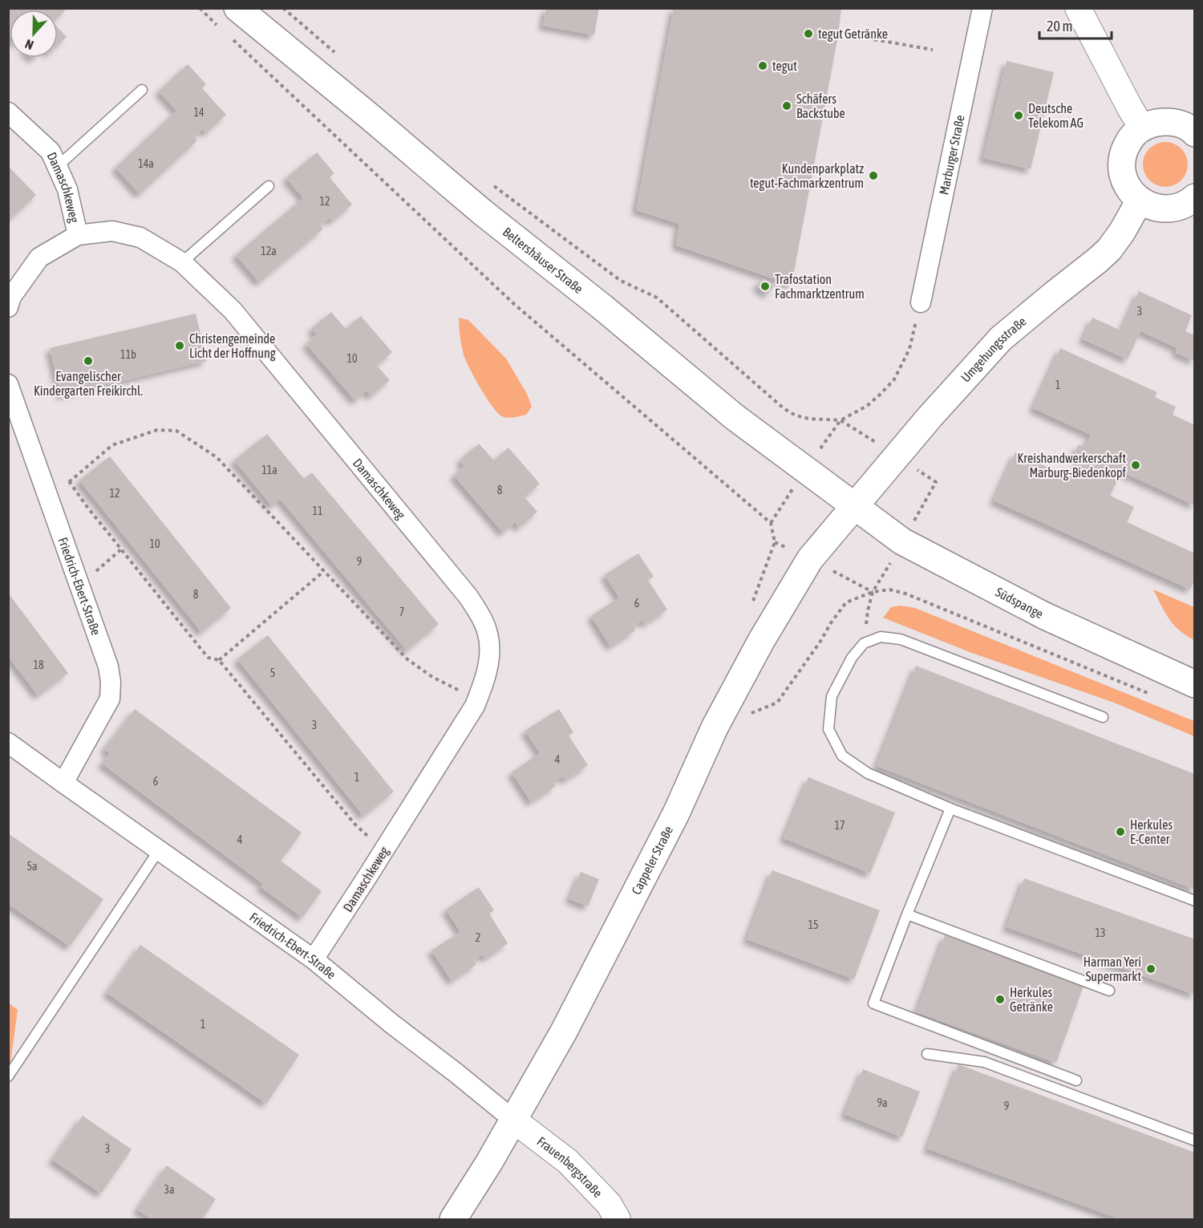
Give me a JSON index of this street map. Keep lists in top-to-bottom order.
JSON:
{
  "streets": {
    "main road": [
      "Beltershäuser Straße",
      "Umgehungsstraße",
      "Südspange",
      "Cappeler Straße"
    ],
    "street": [
      "Marburger Straße",
      "Damaschkeweg",
      "Friedrich-Ebert-Straße",
      "Frauenbergstraße"
    ]
  },
  "crossings": [
    ["Damaschkeweg", "Friedrich-Ebert-Straße"],
    ["Beltershäuser Straße", "Umgehungsstraße"],
    ["Beltershäuser Straße", "Südspange"],
    ["Beltershäuser Straße", "Cappeler Straße"],
    ["Umgehungsstraße", "Südspange"],
    ["Umgehungsstraße", "Cappeler Straße"],
    ["Friedrich-Ebert-Straße", "Cappeler Straße"],
    ["Friedrich-Ebert-Straße", "Frauenbergstraße"],
    ["Südspange", "Cappeler Straße"],
    ["Cappeler Straße", "Frauenbergstraße"]
  ],
  "places": [
    "tegut Getränke",
    "tegut",
    "Schäfers Backstube",
    "Deutsche Telekom AG",
    "Kundenparkplatz tegut-Fachmarkzentrum",
    "Trafostation Fachmarktzentrum",
    "Christengemeinde Licht der Hoffnung",
    "Evangelischer Kindergarten Freikirchl.",
    "Kreishandwerkerschaft Marburg-Biedenkopf",
    "Herkules E-Center",
    "Harman Yeri Supermarkt",
    "Herkules Getränke"
  ],
  "house_numbers": [
    "14",
    "14a",
    "12",
    "12a",
    "3",
    "11b",
    "10",
    "1",
    "11a",
    "8",
    "12",
    "11",
    "10",
    "9",
    "8",
    "6",
    "7",
    "18",
    "5",
    "3",
    "4",
    "1",
    "6",
    "17",
    "4",
    "5a",
    "15",
    "13",
    "2",
    "1",
    "9a",
    "9",
    "3",
    "3a"
  ],
  "scale_bar": "20 m",
  "north": "bottom"
}
